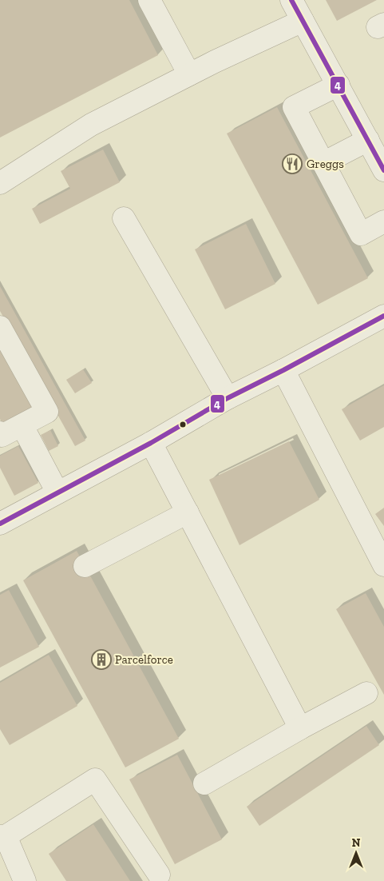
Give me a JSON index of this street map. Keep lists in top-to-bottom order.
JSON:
{
  "places": {
    "restaurant": ["Greggs"],
    "building": ["Parcelforce"]
  },
  "lines": ["transit line 4"],
  "north": "top"
}
